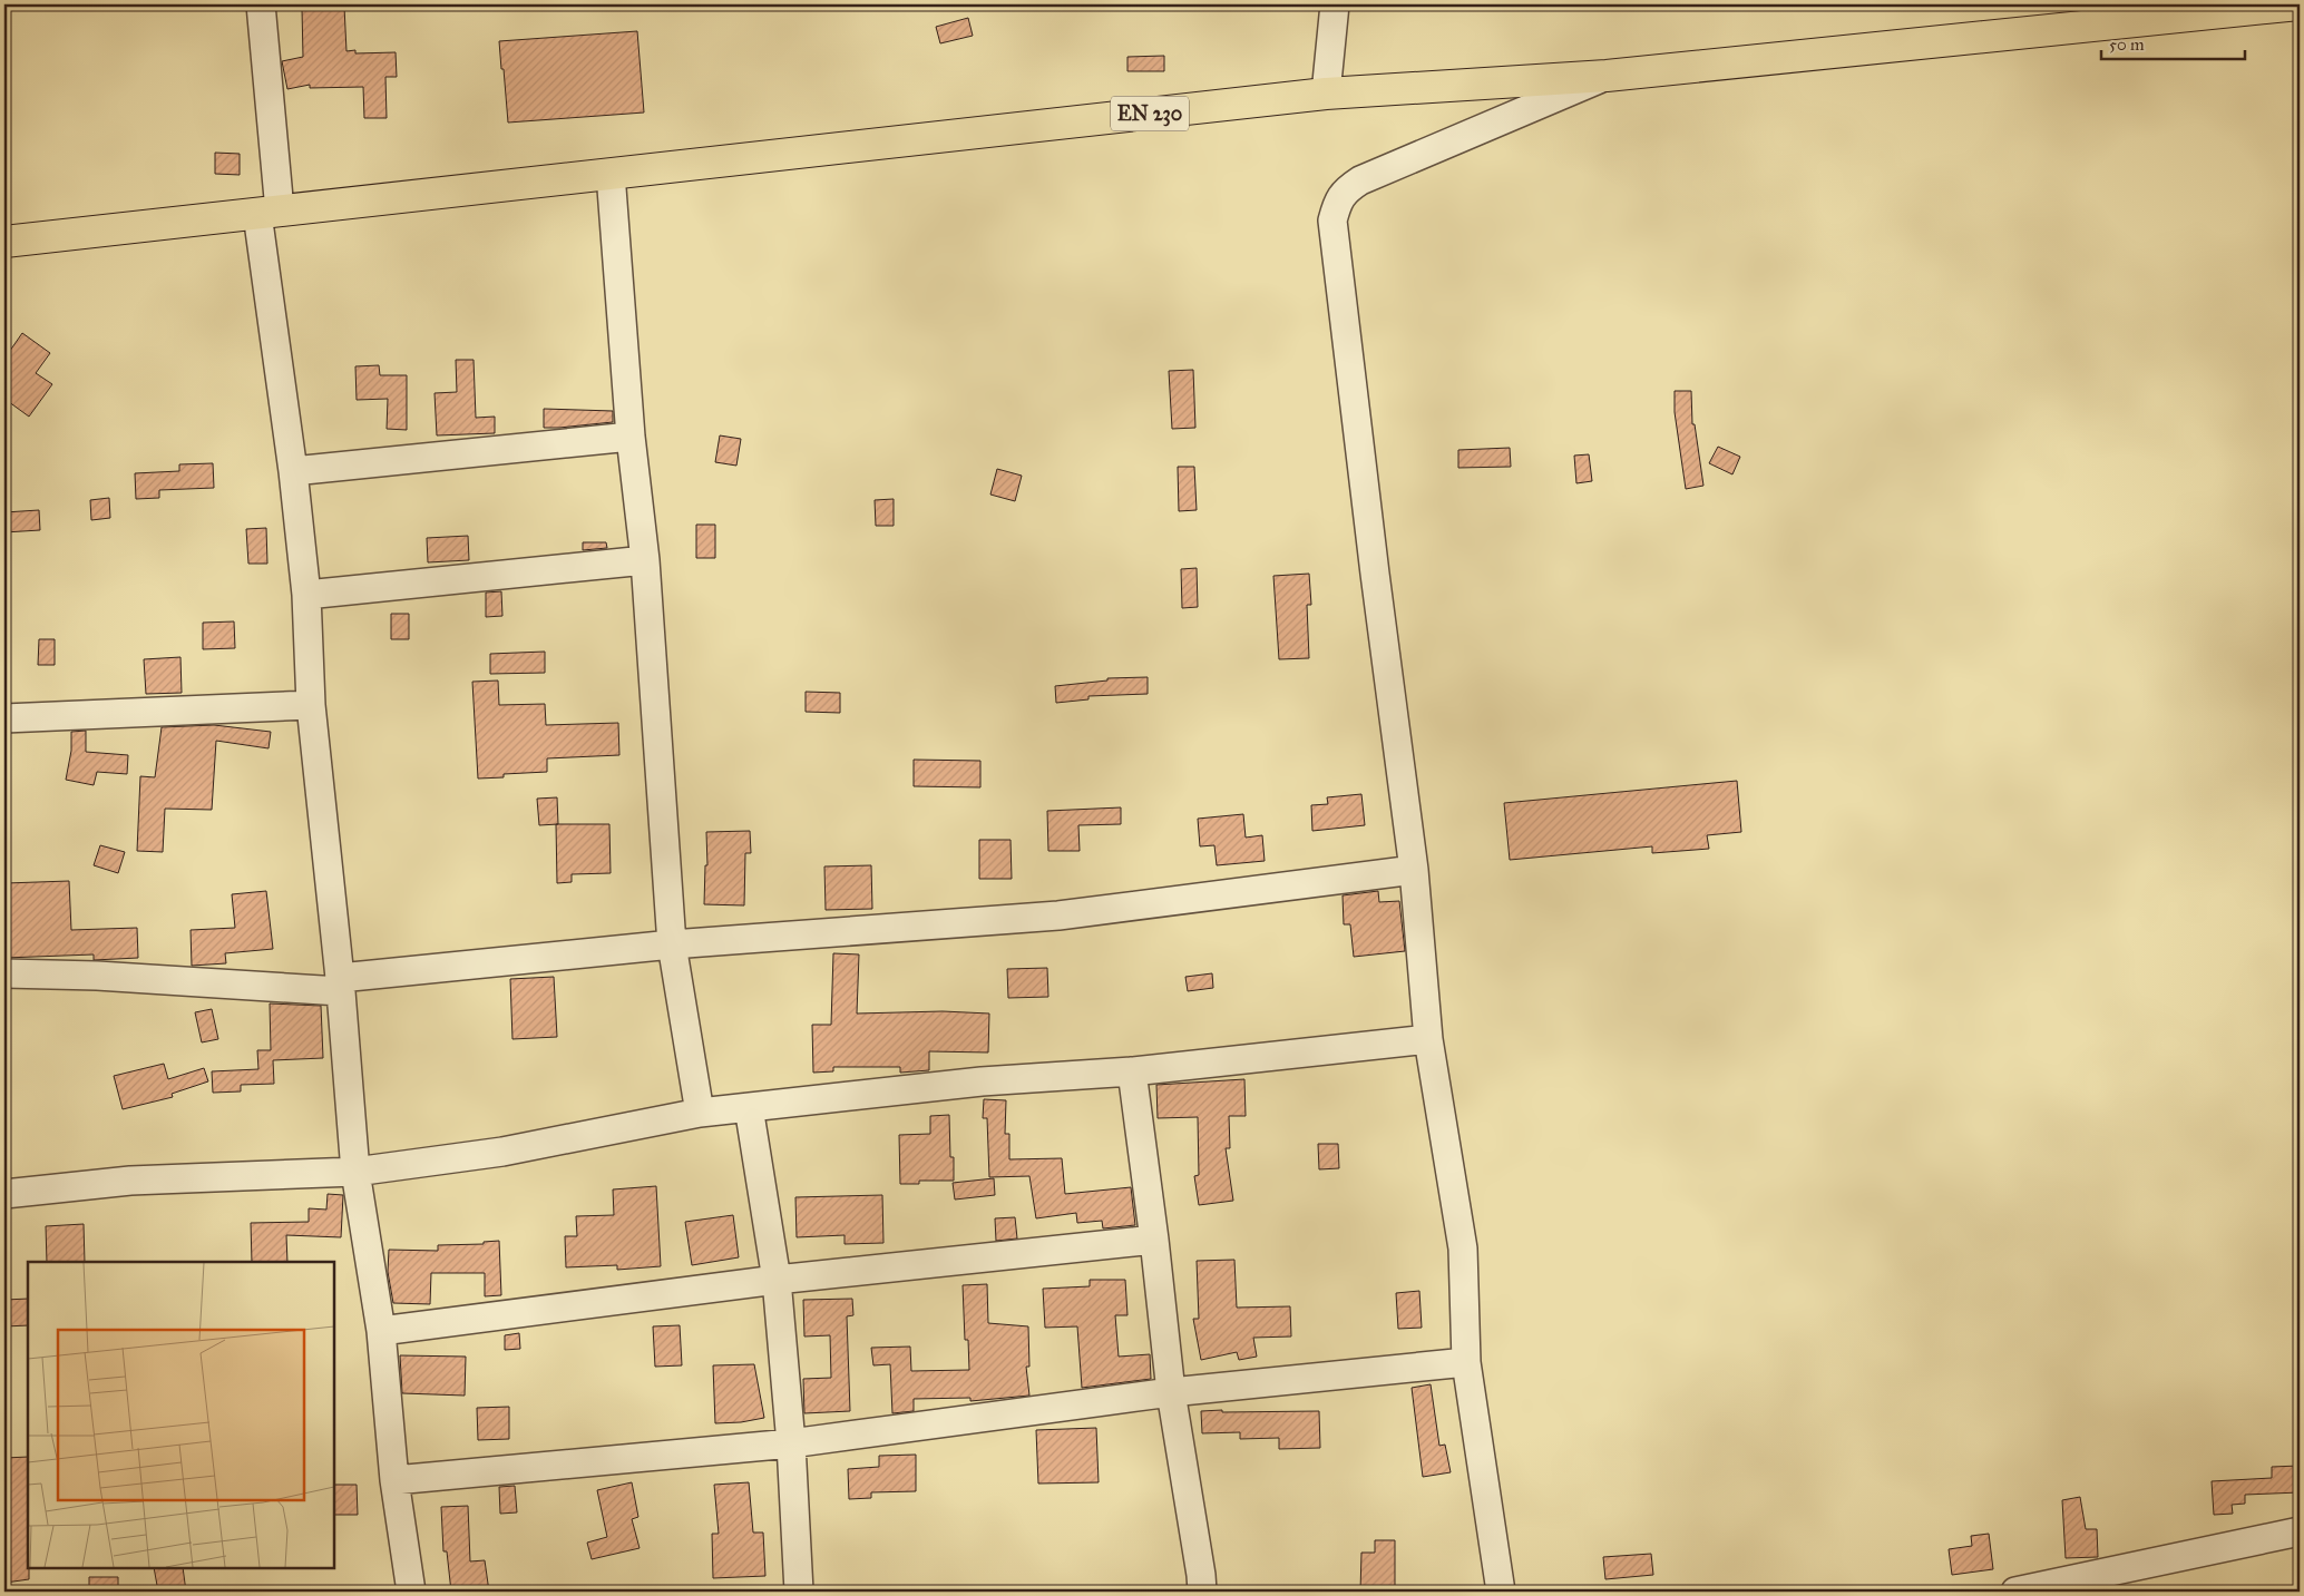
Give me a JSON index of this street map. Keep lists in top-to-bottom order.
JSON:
{
  "streets": {
    "main road": ["EN 230"]
  },
  "scale_bar": "50 m"
}
